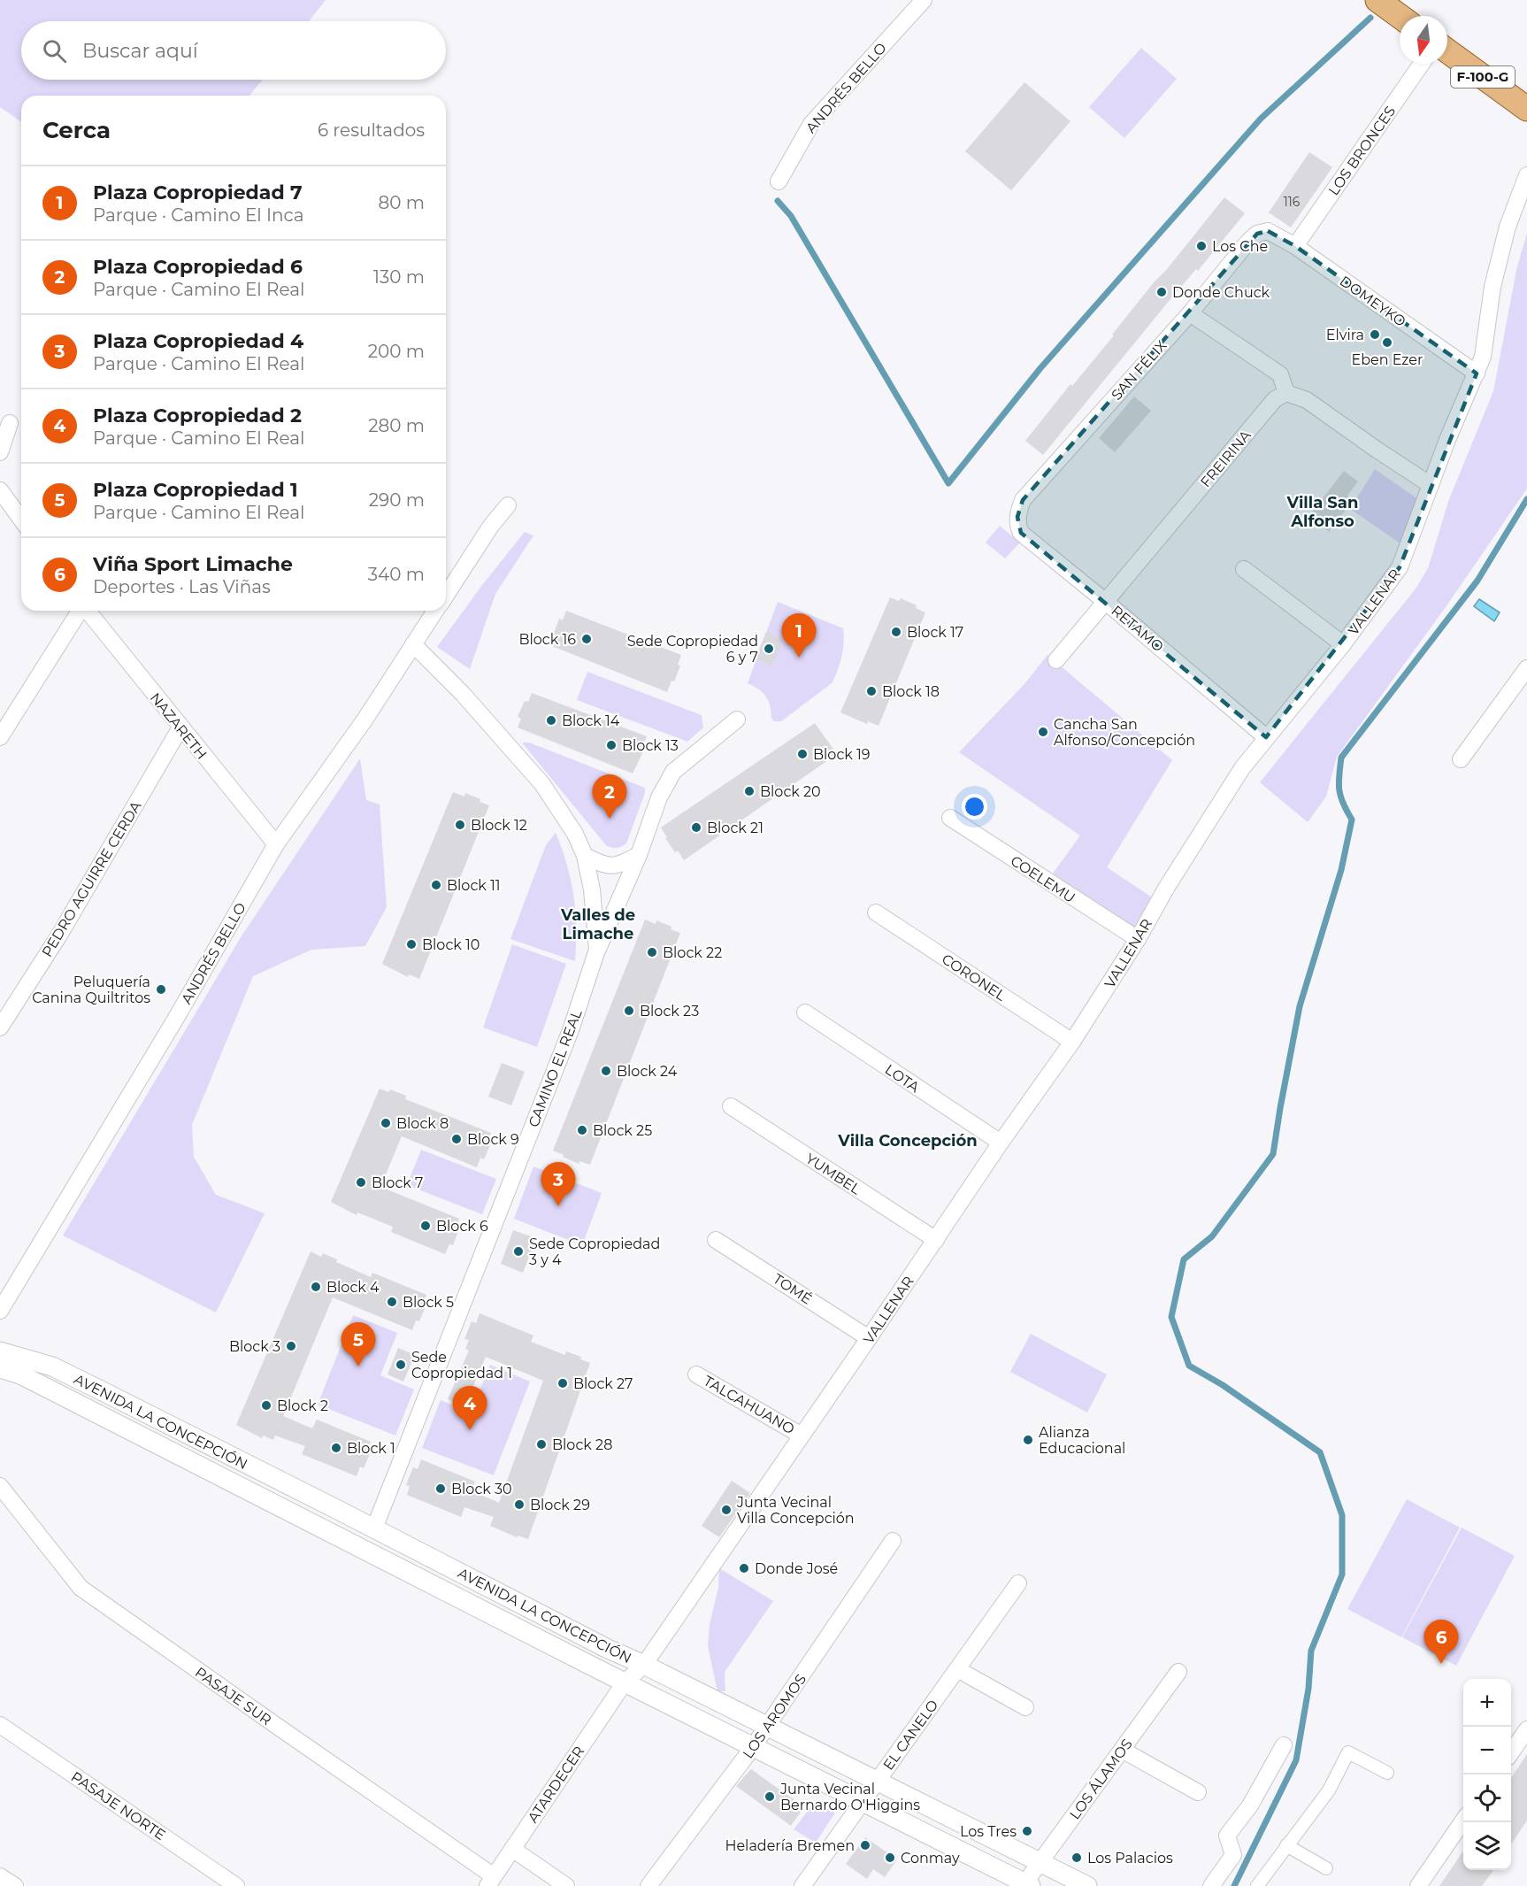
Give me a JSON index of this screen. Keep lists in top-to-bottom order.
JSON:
{
  "streets": {
    "main road": ["F-100-G"],
    "street": [
      "ANDRÉS BELLO",
      "LOS BRONCES",
      "DOMEYKO",
      "SAN FÉLIX",
      "FREIRINA",
      "VALLENAR",
      "RETAMO",
      "NAZARETH",
      "PEDRO AGUIRRE CERDA",
      "COELEMU",
      "CORONEL",
      "CAMINO EL REAL",
      "LOTA",
      "YUMBEL",
      "TOMÉ",
      "TALCAHUANO",
      "AVENIDA LA CONCEPCIÓN",
      "PASAJE SUR",
      "LOS AROMOS",
      "EL CANELO",
      "LOS ÁLAMOS",
      "ATARDECER",
      "PASAJE NORTE"
    ]
  },
  "crossings": [
    ["ANDRÉS BELLO", "NAZARETH"],
    ["ANDRÉS BELLO", "CAMINO EL REAL"],
    ["LOS BRONCES", "DOMEYKO"],
    ["DOMEYKO", "SAN FÉLIX"],
    ["DOMEYKO", "VALLENAR"],
    ["SAN FÉLIX", "RETAMO"],
    ["FREIRINA", "RETAMO"],
    ["VALLENAR", "RETAMO"],
    ["VALLENAR", "COELEMU"],
    ["VALLENAR", "CORONEL"],
    ["VALLENAR", "LOTA"],
    ["VALLENAR", "YUMBEL"],
    ["VALLENAR", "TOMÉ"],
    ["VALLENAR", "TALCAHUANO"],
    ["VALLENAR", "AVENIDA LA CONCEPCIÓN"],
    ["VALLENAR", "ATARDECER"],
    ["NAZARETH", "PEDRO AGUIRRE CERDA"],
    ["CAMINO EL REAL", "AVENIDA LA CONCEPCIÓN"],
    ["AVENIDA LA CONCEPCIÓN", "LOS AROMOS"],
    ["AVENIDA LA CONCEPCIÓN", "EL CANELO"],
    ["AVENIDA LA CONCEPCIÓN", "LOS ÁLAMOS"],
    ["AVENIDA LA CONCEPCIÓN", "ATARDECER"],
    ["PASAJE SUR", "ATARDECER"]
  ],
  "districts": ["Villa San Alfonso", "Valles de Limache", "Villa Concepción"],
  "places": [
    "Los Che",
    "Donde Chuck",
    "Elvira",
    "Eben Ezer",
    "Block 17",
    "Block 16",
    "Sede Copropiedad 6 y 7",
    "Block 18",
    "Block 14",
    "Cancha San Alfonso/Concepción",
    "Block 13",
    "Block 19",
    "Block 20",
    "Block 12",
    "Block 21",
    "Block 11",
    "Block 10",
    "Block 22",
    "Peluquería Canina Quiltritos",
    "Block 23",
    "Block 24",
    "Block 8",
    "Block 25",
    "Block 9",
    "Block 7",
    "Block 6",
    "Sede Copropiedad 3 y 4",
    "Block 4",
    "Block 5",
    "Block 3",
    "Sede Copropiedad 1",
    "Block 27",
    "Block 2",
    "Alianza Educacional",
    "Block 28",
    "Block 1",
    "Block 30",
    "Block 29",
    "Junta Vecinal Villa Concepción",
    "Donde José",
    "Junta Vecinal Bernardo O'Higgins",
    "Los Tres",
    "Heladería Bremen",
    "Conmay",
    "Los Palacios"
  ],
  "house_numbers": ["116"],
  "north": "bottom",
  "page": {
    "search": "Buscar aquí",
    "heading": ["Cerca", "6 resultados"],
    "list": [
      {
        "mark": "1",
        "name": "Plaza Copropiedad 7",
        "note": "Parque · Camino El Inca",
        "value": "80 m"
      },
      {
        "mark": "2",
        "name": "Plaza Copropiedad 6",
        "note": "Parque · Camino El Real",
        "value": "130 m"
      },
      {
        "mark": "3",
        "name": "Plaza Copropiedad 4",
        "note": "Parque · Camino El Real",
        "value": "200 m"
      },
      {
        "mark": "4",
        "name": "Plaza Copropiedad 2",
        "note": "Parque · Camino El Real",
        "value": "280 m"
      },
      {
        "mark": "5",
        "name": "Plaza Copropiedad 1",
        "note": "Parque · Camino El Real",
        "value": "290 m"
      },
      {
        "mark": "6",
        "name": "Viña Sport Limache",
        "note": "Deportes · Las Viñas",
        "value": "340 m"
      }
    ],
    "pins": [
      "1",
      "2",
      "3",
      "5",
      "4",
      "6"
    ],
    "map_buttons": ["+", "−"]
  }
}
